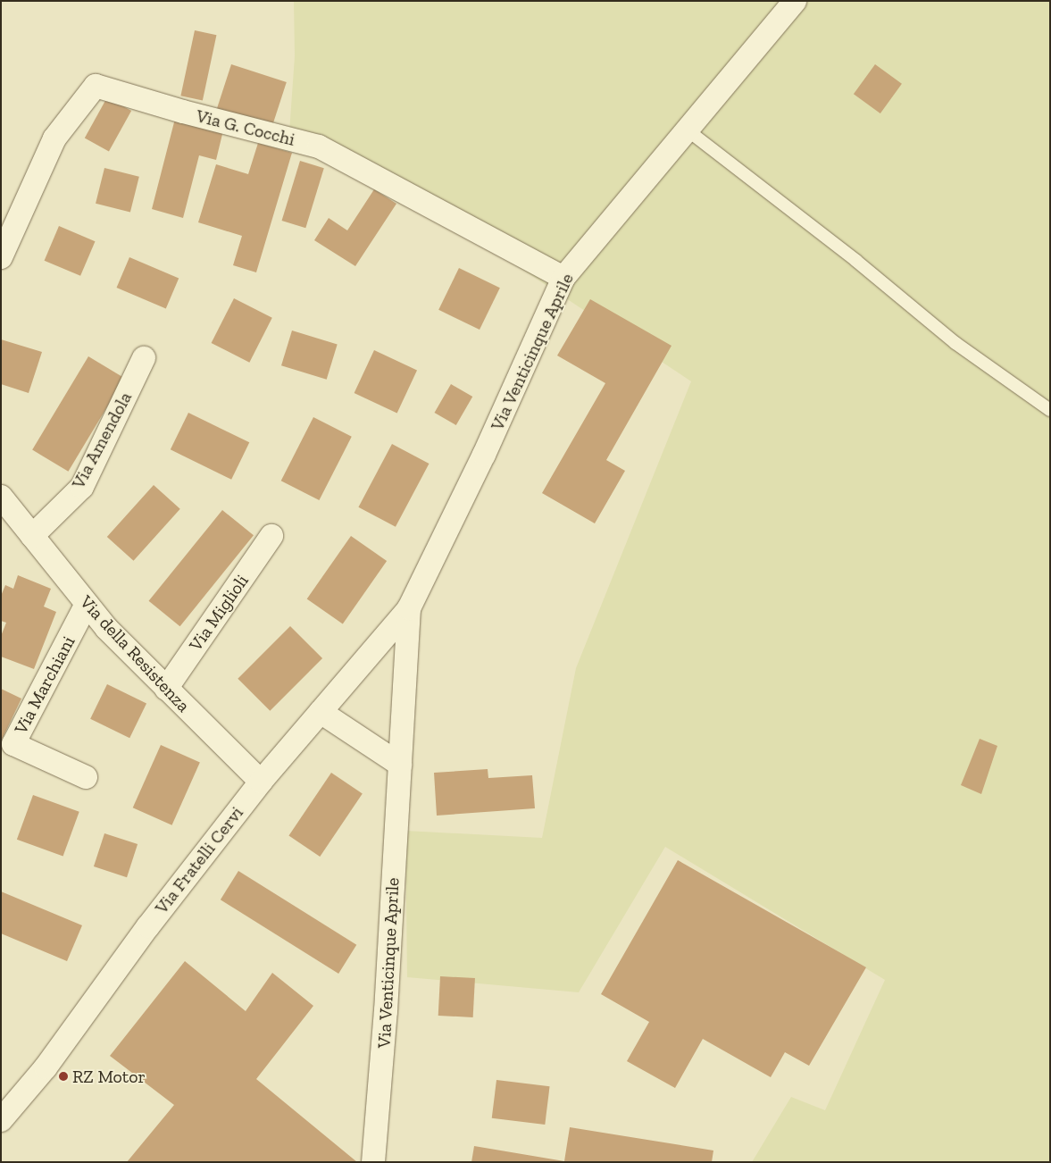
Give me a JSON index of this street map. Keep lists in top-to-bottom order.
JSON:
{
  "streets": {
    "street": [
      "Via G. Cocchi",
      "Via Venticinque Aprile",
      "Via Amendola",
      "Via Miglioli",
      "Via della Resistenza",
      "Via Marchiani",
      "Via Fratelli Cervi"
    ]
  },
  "crossings": [
    ["Via G. Cocchi", "Via Venticinque Aprile"],
    ["Via Venticinque Aprile", "Via Fratelli Cervi"],
    ["Via Amendola", "Via della Resistenza"],
    ["Via Miglioli", "Via della Resistenza"],
    ["Via della Resistenza", "Via Marchiani"],
    ["Via della Resistenza", "Via Fratelli Cervi"]
  ],
  "places": ["RZ Motor"]
}
